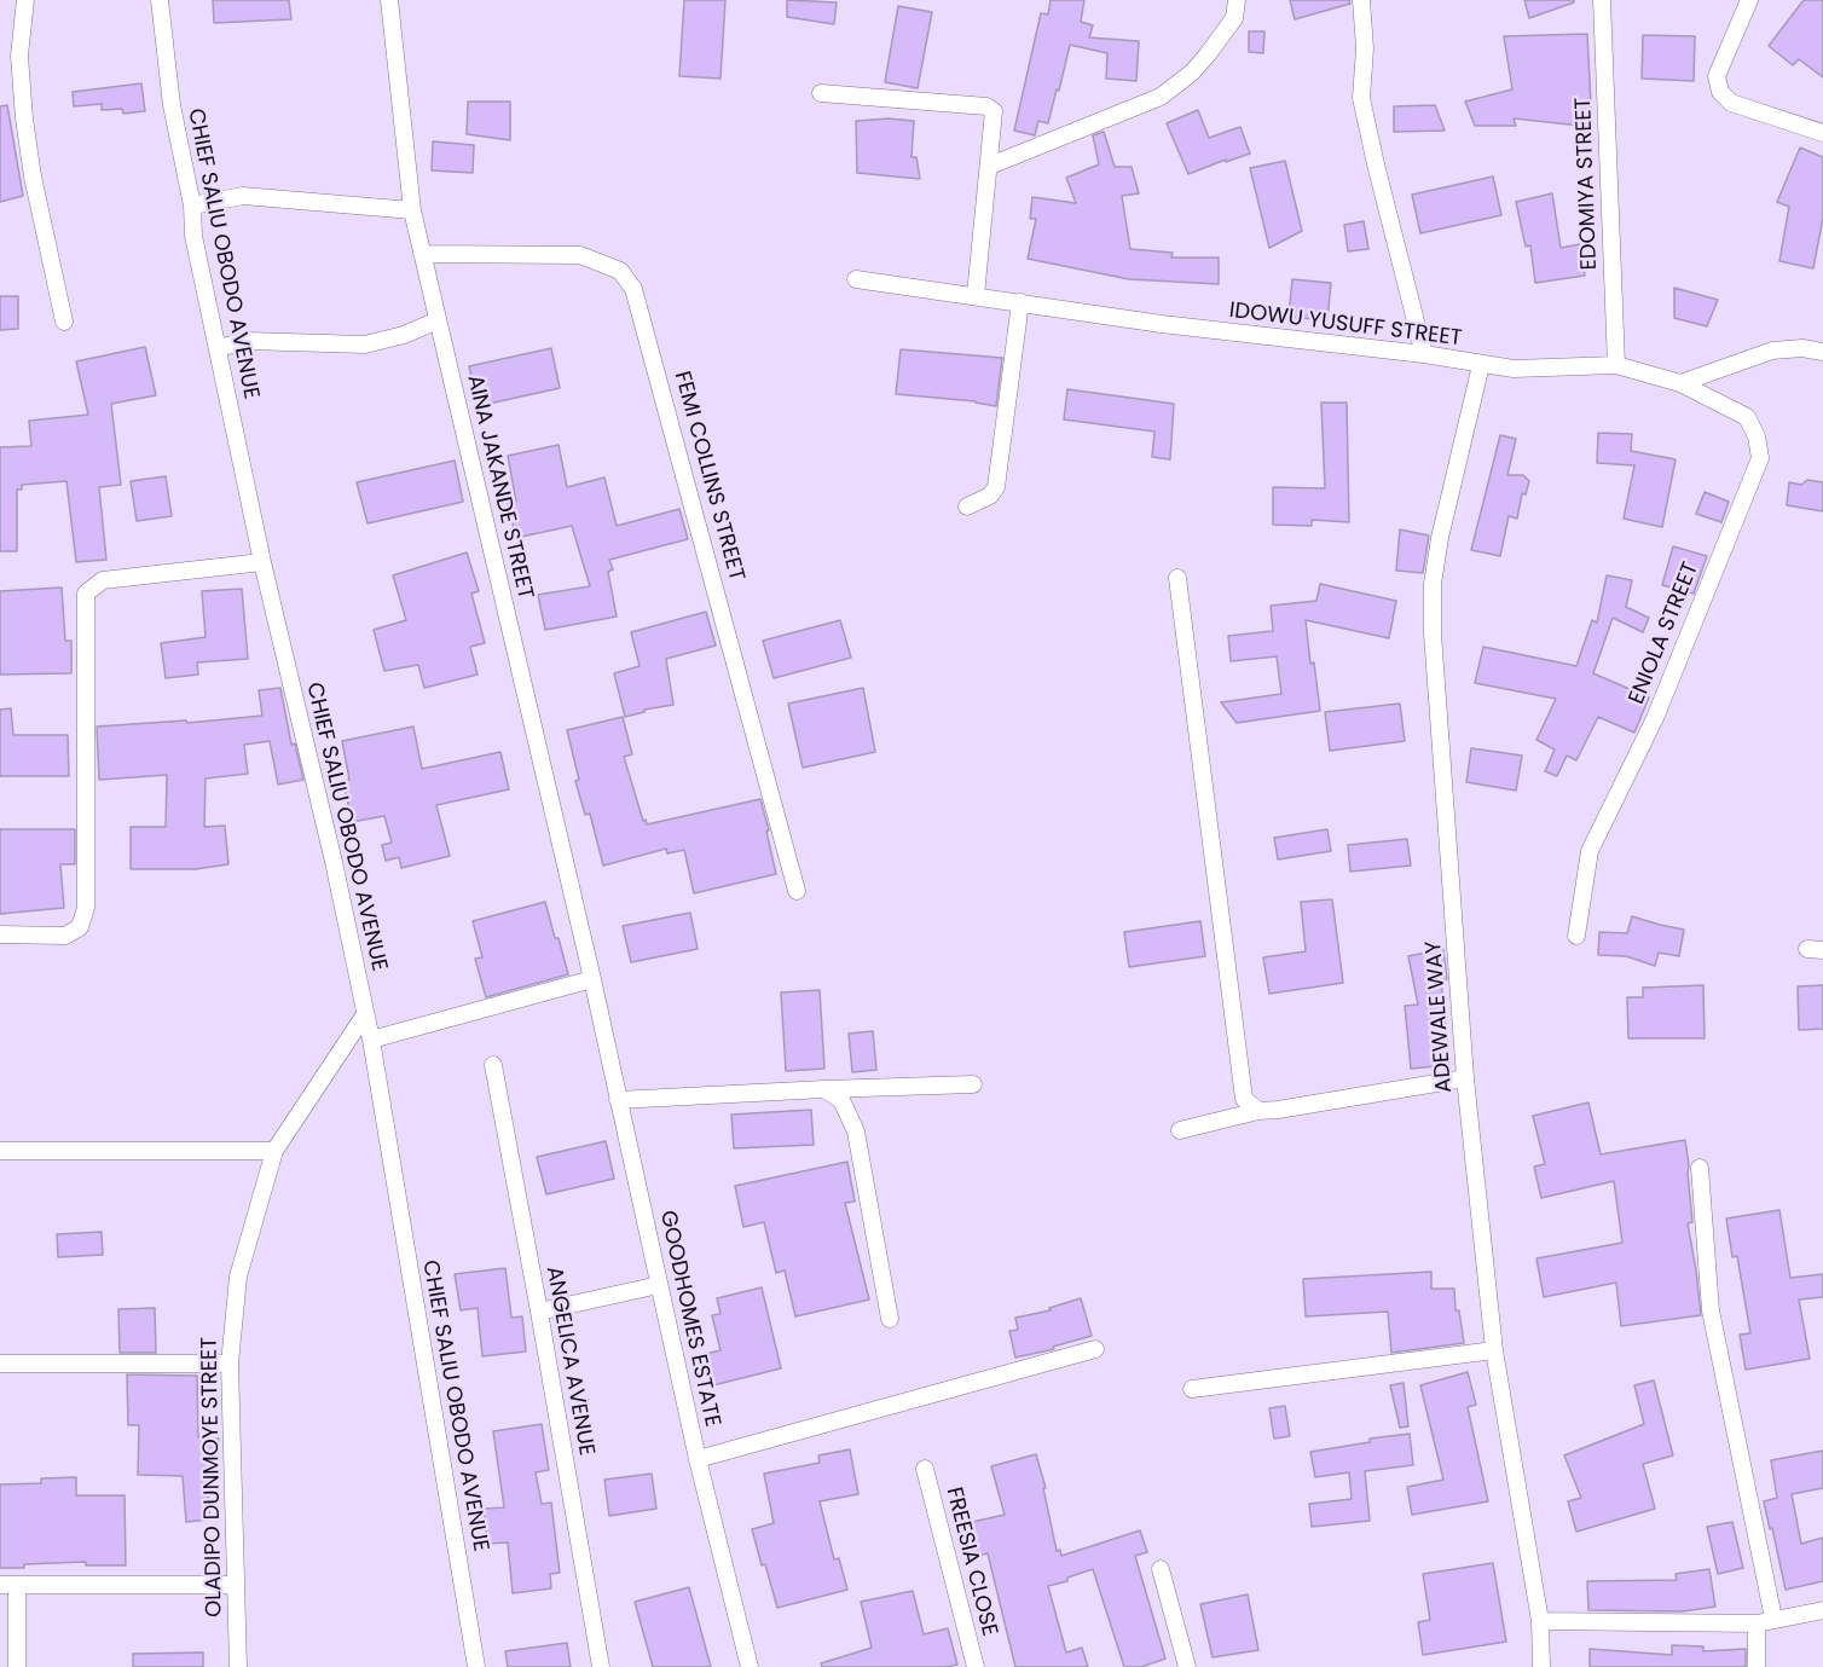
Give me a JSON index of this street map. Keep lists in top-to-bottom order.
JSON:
{
  "streets": {
    "street": [
      "EDOMIYA STREET",
      "CHIEF SALIU OBODO AVENUE",
      "IDOWU YUSUFF STREET",
      "FEMI COLLINS STREET",
      "AINA JAKANDE STREET",
      "ENIOLA STREET",
      "ADEWALE WAY",
      "GOODHOMES ESTATE",
      "ANGELICA AVENUE",
      "OLADIPO DUNMOYE STREET",
      "FREESIA CLOSE"
    ]
  },
  "crossings": [
    ["EDOMIYA STREET", "IDOWU YUSUFF STREET"],
    ["CHIEF SALIU OBODO AVENUE", "OLADIPO DUNMOYE STREET"],
    ["IDOWU YUSUFF STREET", "ENIOLA STREET"],
    ["IDOWU YUSUFF STREET", "ADEWALE WAY"],
    ["FEMI COLLINS STREET", "AINA JAKANDE STREET"],
    ["AINA JAKANDE STREET", "GOODHOMES ESTATE"]
  ]
}
